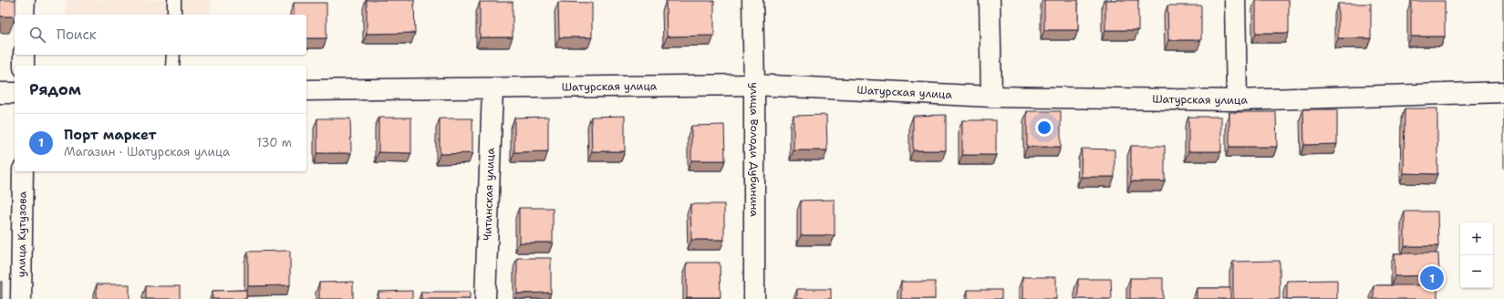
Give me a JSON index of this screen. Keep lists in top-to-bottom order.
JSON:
{
  "streets": {
    "street": [
      "Шатурская улица",
      "улица Володи Дубинина",
      "Читинская улица",
      "улица Кутузова"
    ]
  },
  "crossings": [
    ["Шатурская улица", "улица Володи Дубинина"],
    ["Шатурская улица", "Читинская улица"]
  ],
  "page": {
    "search": "Поиск",
    "heading": "Рядом",
    "list": [
      {
        "mark": "1",
        "name": "Порт маркет",
        "note": "Магазин · Шатурская улица",
        "value": "130 m"
      }
    ],
    "map_buttons": ["+", "−"],
    "pins": "1"
  }
}
